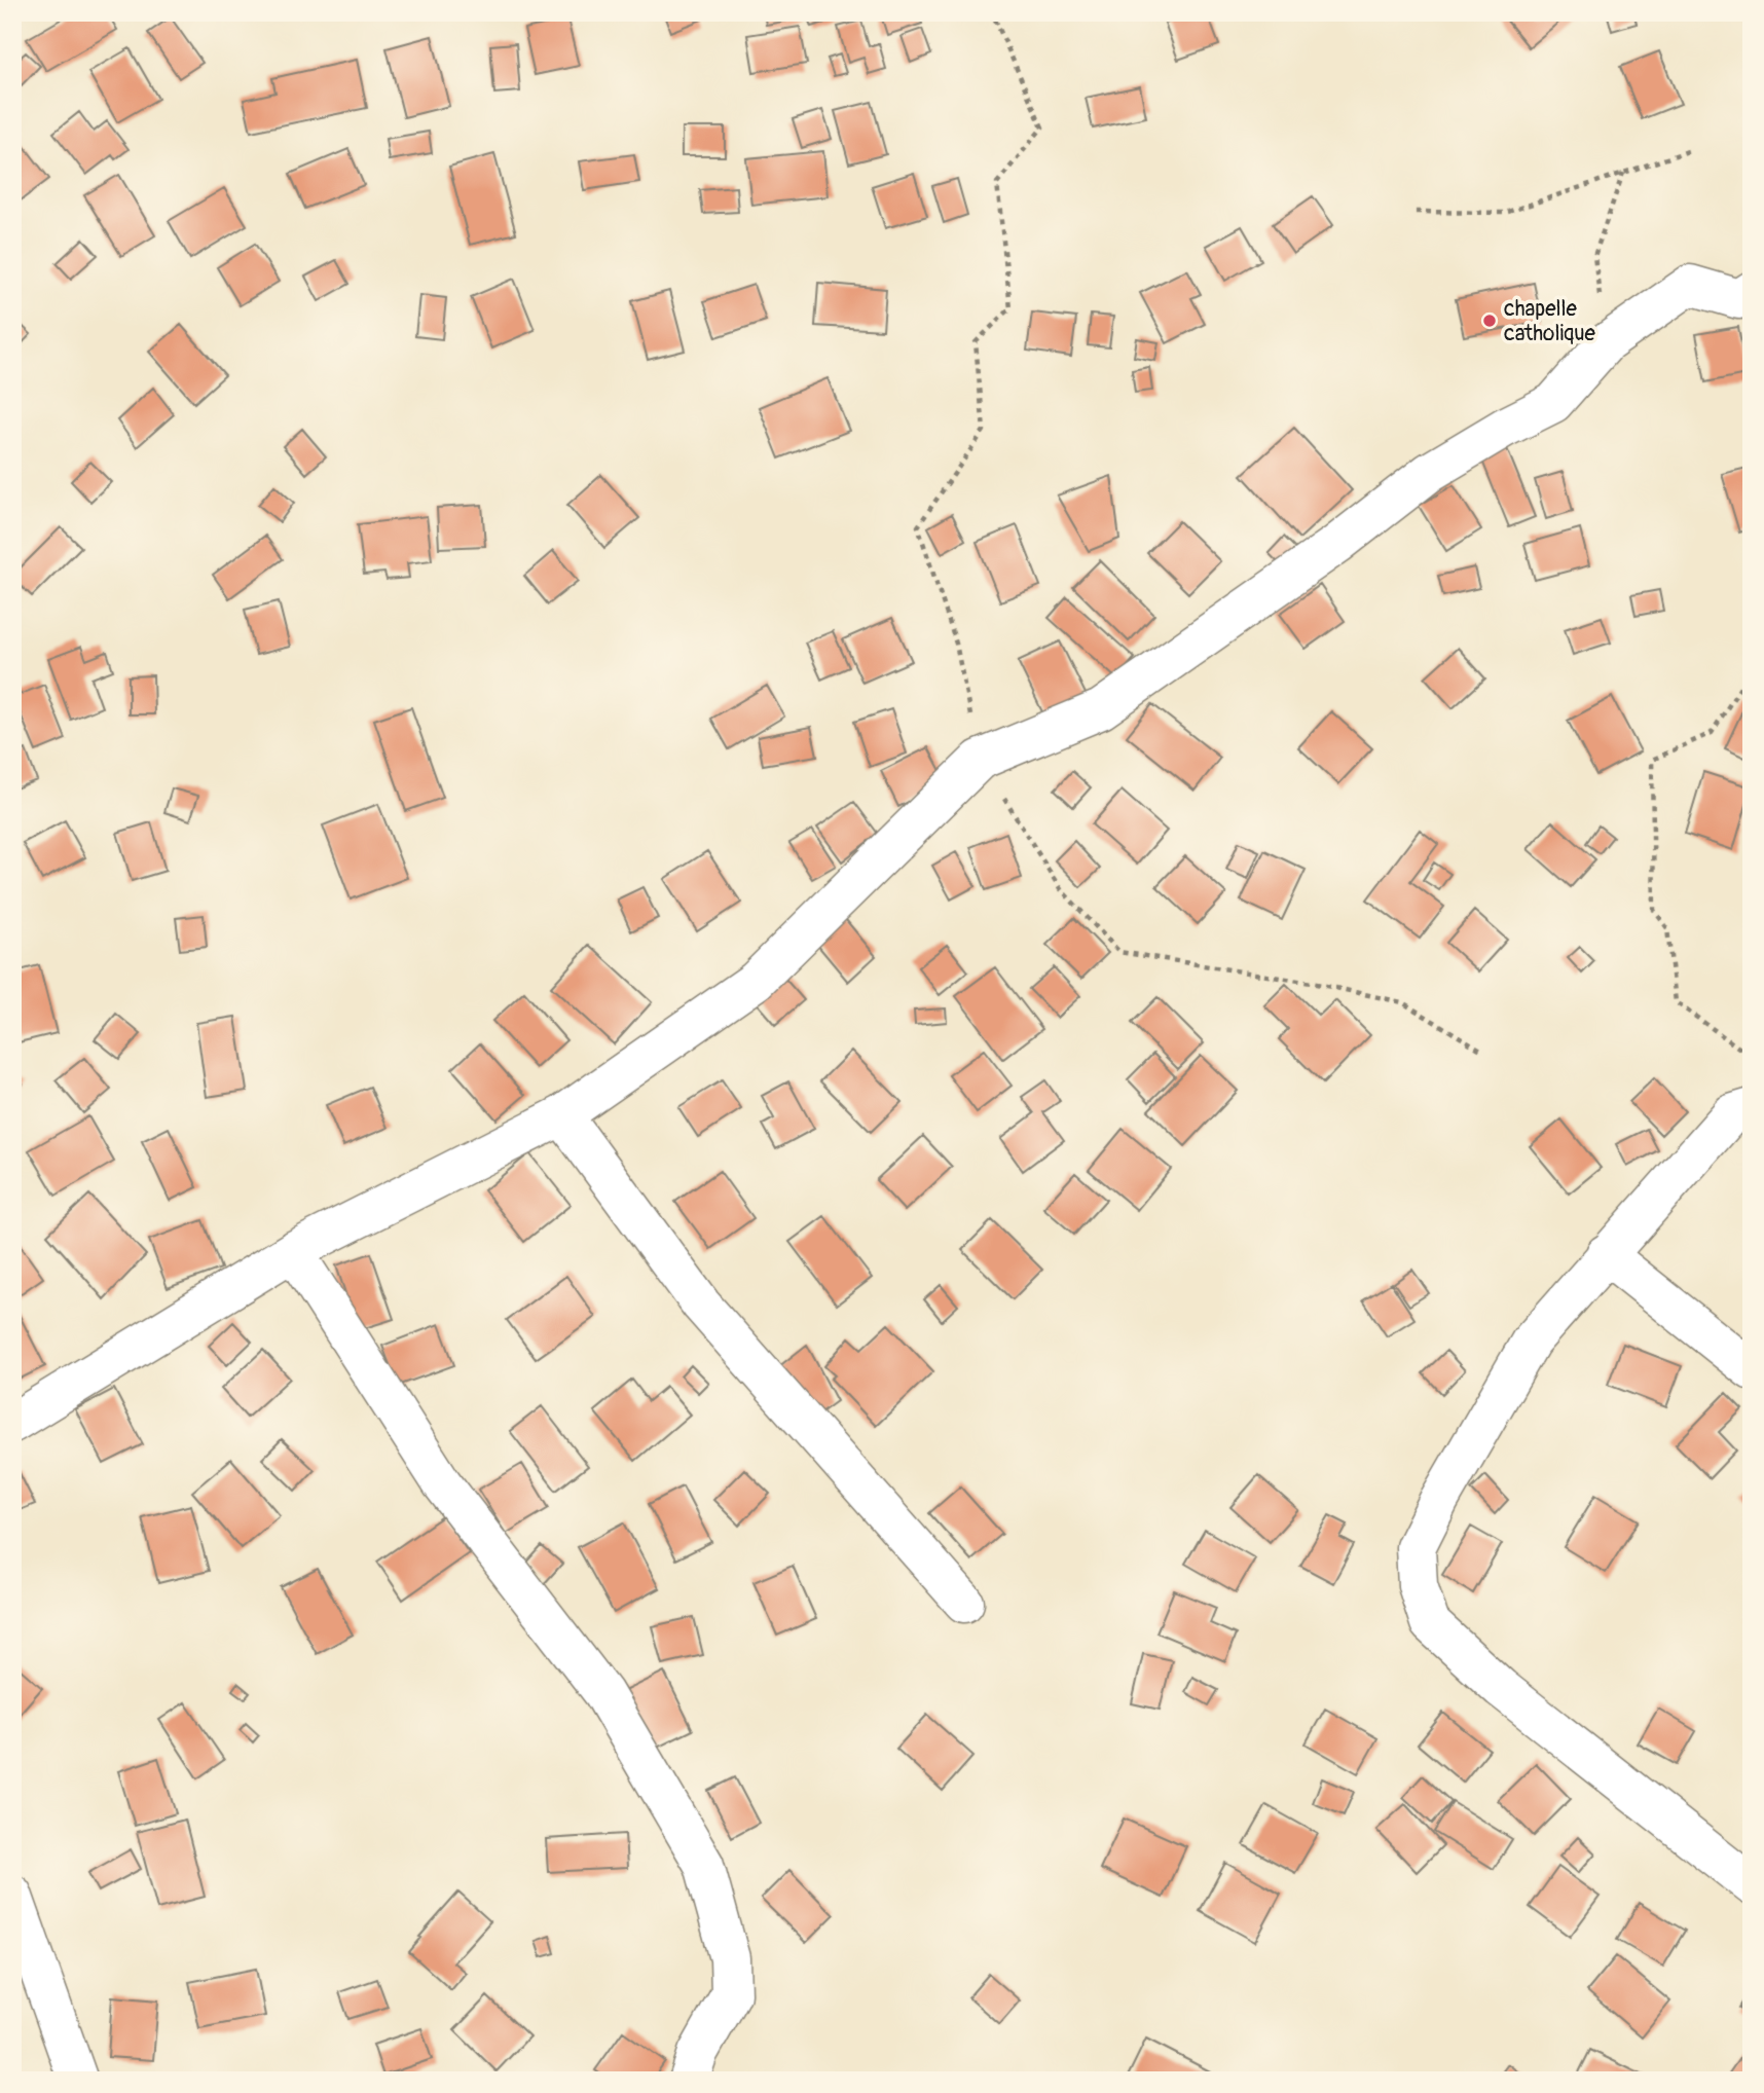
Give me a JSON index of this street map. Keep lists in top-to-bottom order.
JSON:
{
  "places": ["chapelle catholique"]
}
